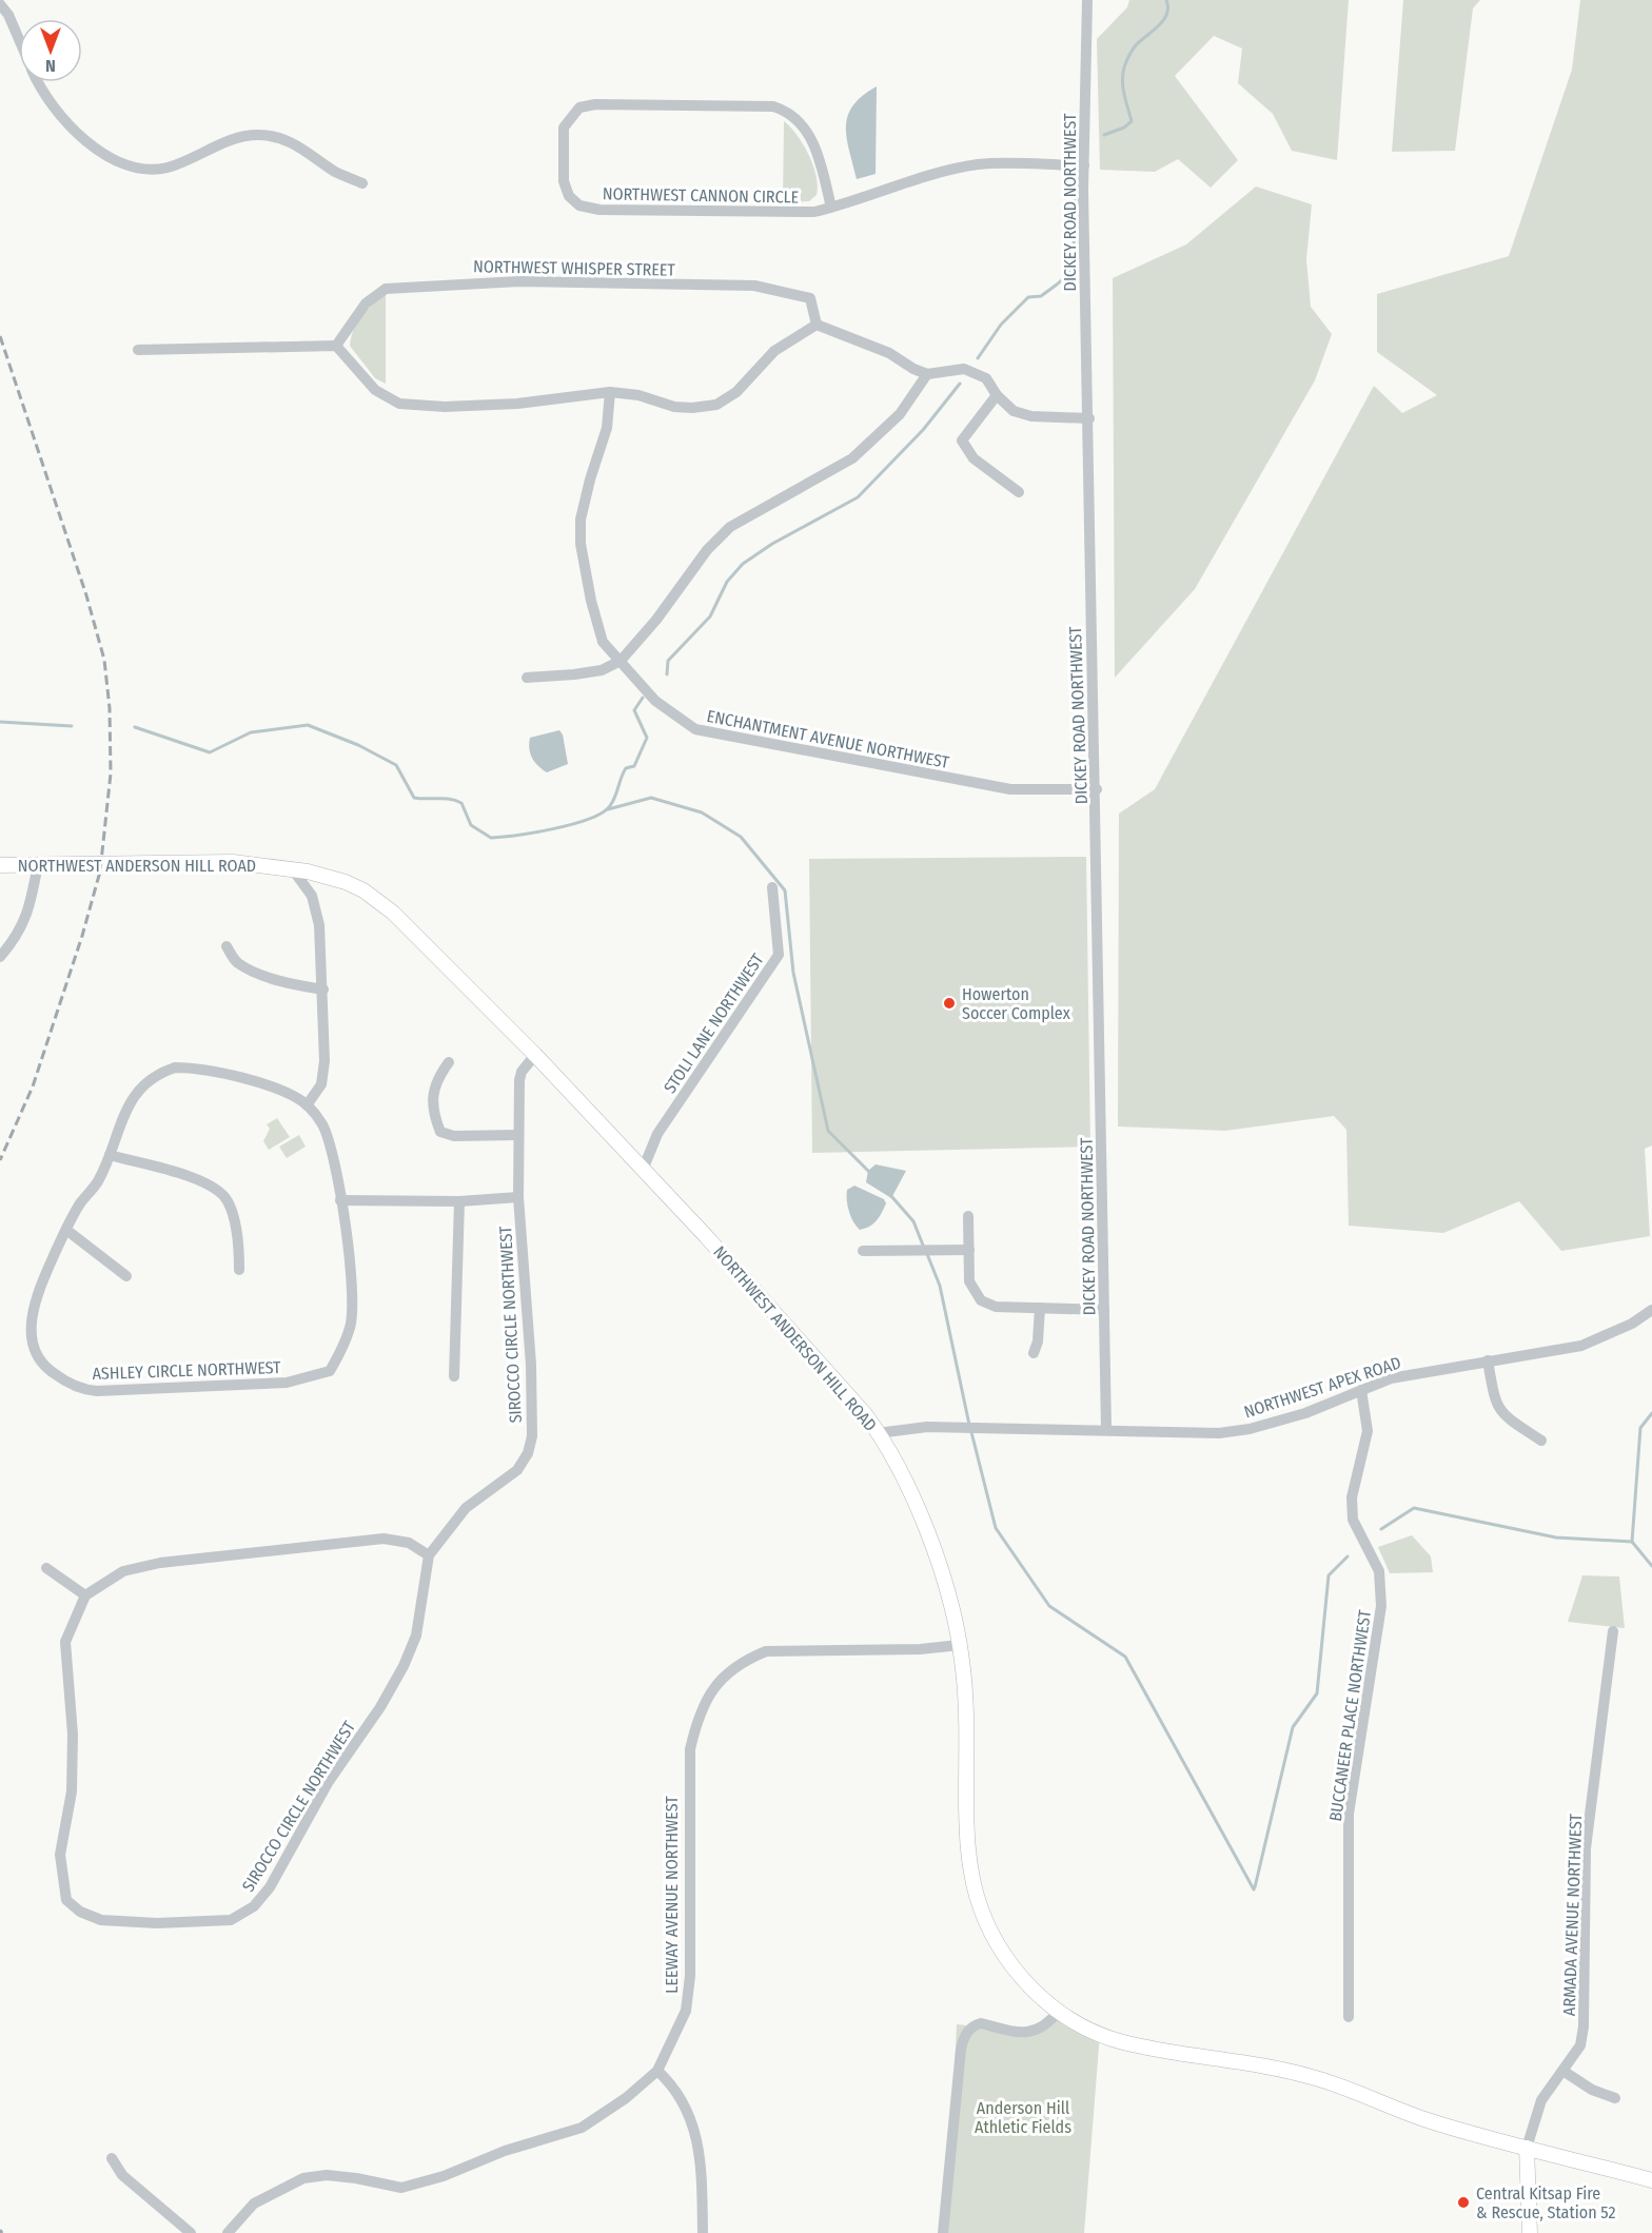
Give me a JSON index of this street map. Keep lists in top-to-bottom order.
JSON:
{
  "streets": {
    "main road": ["NORTHWEST ANDERSON HILL ROAD"],
    "street": [
      "NORTHWEST CANNON CIRCLE",
      "DICKEY ROAD NORTHWEST",
      "NORTHWEST WHISPER STREET",
      "ENCHANTMENT AVENUE NORTHWEST",
      "STOLI LANE NORTHWEST",
      "SIROCCO CIRCLE NORTHWEST",
      "ASHLEY CIRCLE NORTHWEST",
      "NORTHWEST APEX ROAD",
      "BUCCANEER PLACE NORTHWEST",
      "LEEWAY AVENUE NORTHWEST",
      "ARMADA AVENUE NORTHWEST"
    ]
  },
  "crossings": [
    ["NORTHWEST CANNON CIRCLE", "DICKEY ROAD NORTHWEST"],
    ["DICKEY ROAD NORTHWEST", "ENCHANTMENT AVENUE NORTHWEST"],
    ["DICKEY ROAD NORTHWEST", "NORTHWEST APEX ROAD"],
    ["NORTHWEST ANDERSON HILL ROAD", "STOLI LANE NORTHWEST"],
    ["NORTHWEST ANDERSON HILL ROAD", "SIROCCO CIRCLE NORTHWEST"],
    ["NORTHWEST ANDERSON HILL ROAD", "NORTHWEST APEX ROAD"],
    ["NORTHWEST ANDERSON HILL ROAD", "LEEWAY AVENUE NORTHWEST"],
    ["NORTHWEST ANDERSON HILL ROAD", "ARMADA AVENUE NORTHWEST"],
    ["NORTHWEST APEX ROAD", "BUCCANEER PLACE NORTHWEST"]
  ],
  "parks": ["Anderson Hill Athletic Fields"],
  "places": ["Howerton Soccer Complex", "Central Kitsap Fire & Rescue, Station 52"],
  "north": "bottom"
}
